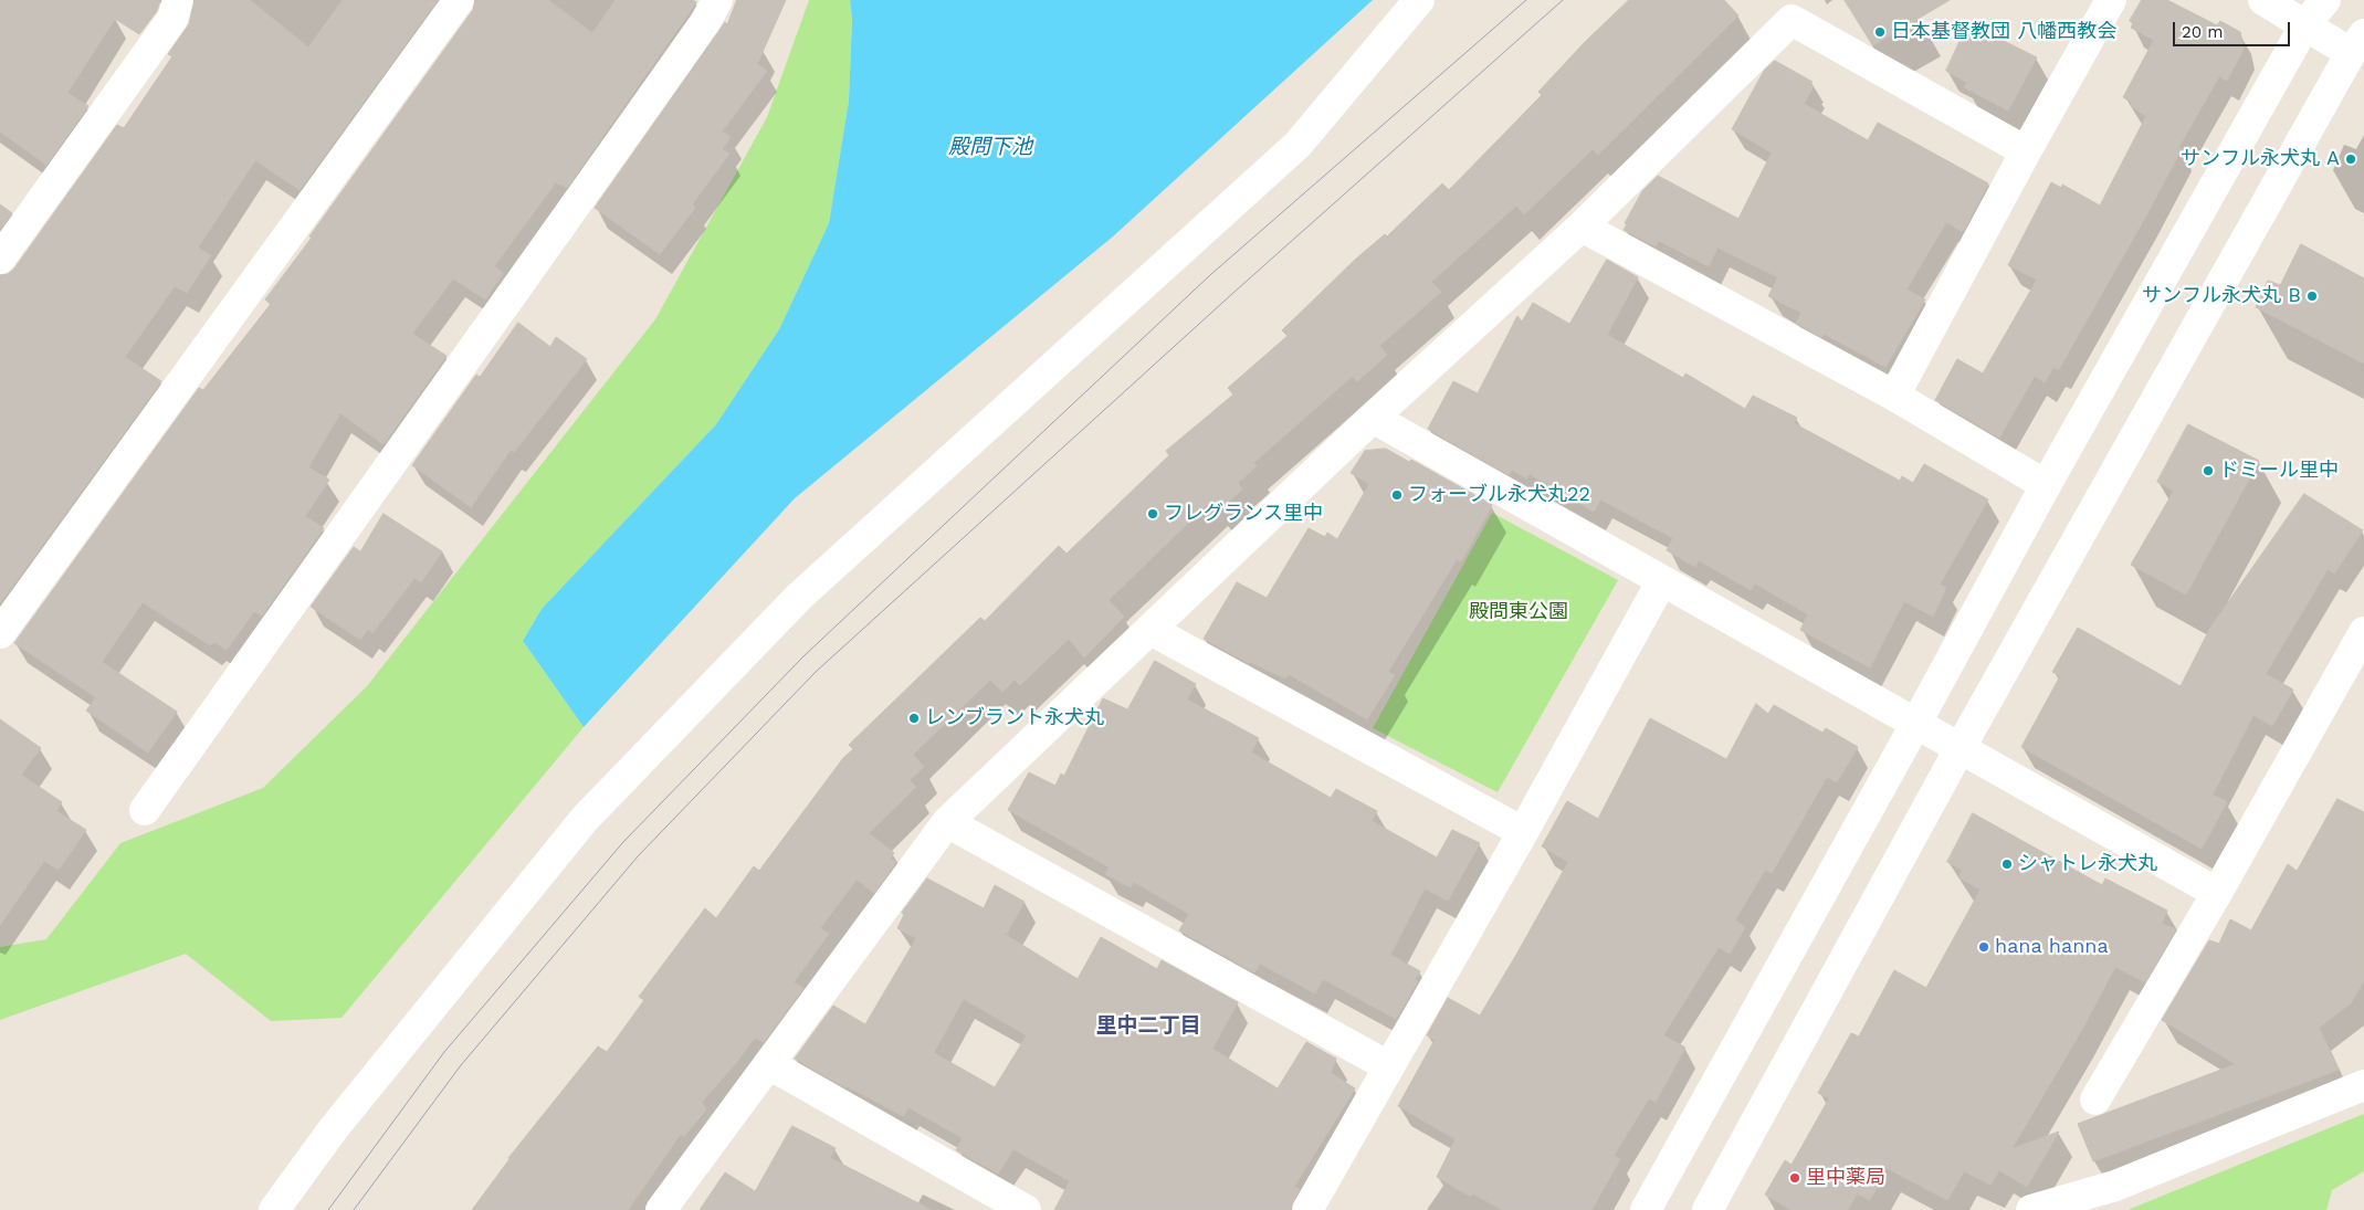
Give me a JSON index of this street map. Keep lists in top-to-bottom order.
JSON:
{
  "districts": ["里中二丁目"],
  "water": ["殿問下池"],
  "parks": ["殿問東公園"],
  "places": [
    "日本基督教団 八幡西教会",
    "サンフル永犬丸 A",
    "サンフル永犬丸 B",
    "ドミール里中",
    "フォーブル永犬丸22",
    "フレグランス里中",
    "レンブラント永犬丸",
    "シャトレ永犬丸",
    "hana hanna",
    "里中薬局"
  ],
  "scale_bar": "20 m"
}
